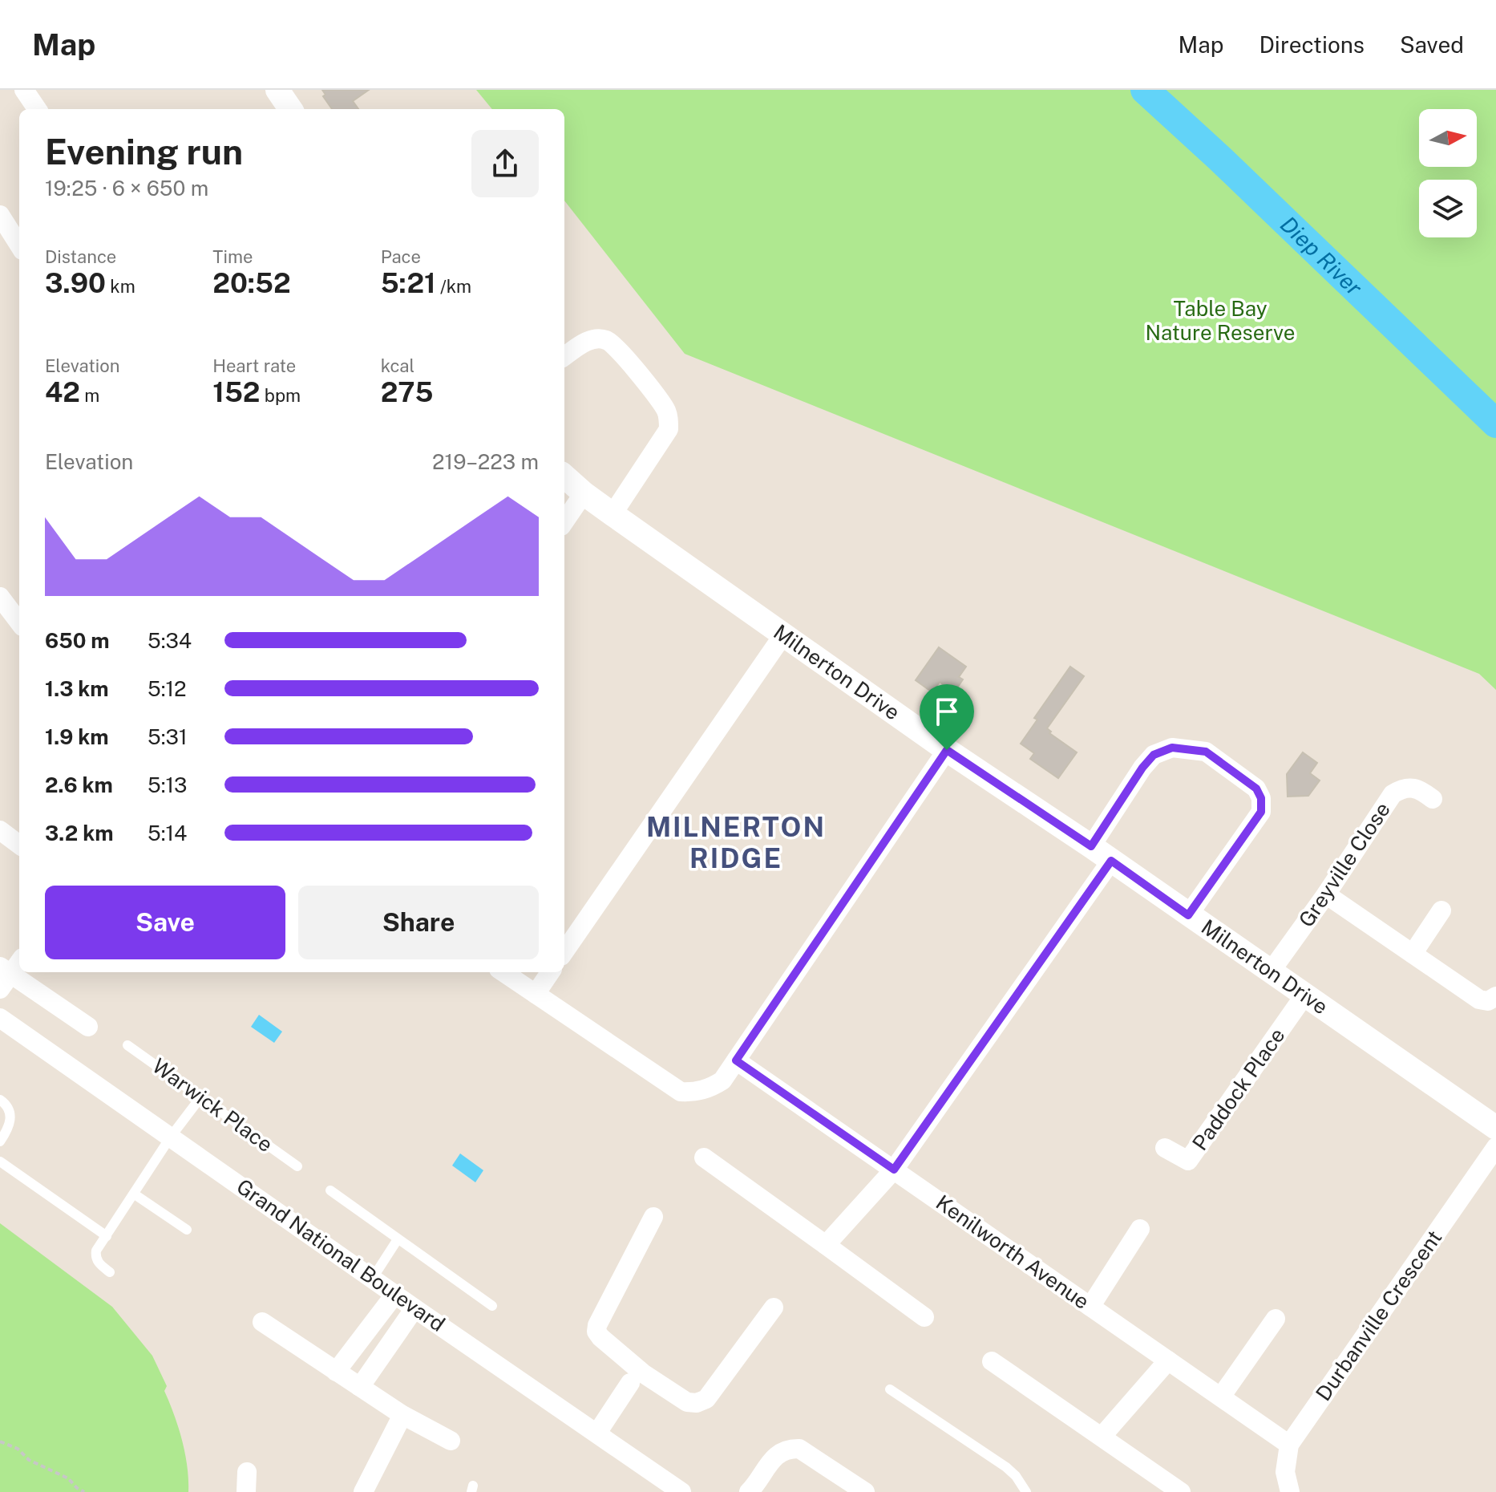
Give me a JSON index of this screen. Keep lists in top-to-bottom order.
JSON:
{
  "streets": {
    "street": [
      "Milnerton Drive",
      "Greyville Close",
      "Paddock Place",
      "Kenilworth Avenue",
      "Grand National Boulevard",
      "Durbanville Crescent"
    ],
    "lane": ["Warwick Place"]
  },
  "crossings": [
    ["Milnerton Drive", "Greyville Close"],
    ["Milnerton Drive", "Paddock Place"],
    ["Warwick Place", "Grand National Boulevard"],
    ["Kenilworth Avenue", "Durbanville Crescent"]
  ],
  "districts": ["MILNERTON RIDGE"],
  "water": ["Diep River"],
  "parks": ["Table Bay Nature Reserve"],
  "north": "right",
  "page": {
    "header": "Map",
    "nav": ["Map", "Directions", "Saved"],
    "heading": ["Evening run", "19:25 · 6 × 650 m"],
    "stats": [
      ["Distance", "3.90 km"],
      ["Time", "20:52"],
      ["Pace", "5:21 /km"],
      ["Elevation", "42 m"],
      ["Heart rate", "152 bpm"],
      ["kcal", "275"]
    ],
    "chart": ["Elevation", "219–223 m"],
    "list": [
      {
        "name": "650 m",
        "note": "5:34"
      },
      {
        "name": "1.3 km",
        "note": "5:12"
      },
      {
        "name": "1.9 km",
        "note": "5:31"
      },
      {
        "name": "2.6 km",
        "note": "5:13"
      },
      {
        "name": "3.2 km",
        "note": "5:14"
      }
    ],
    "buttons": ["Save", "Share"]
  }
}
